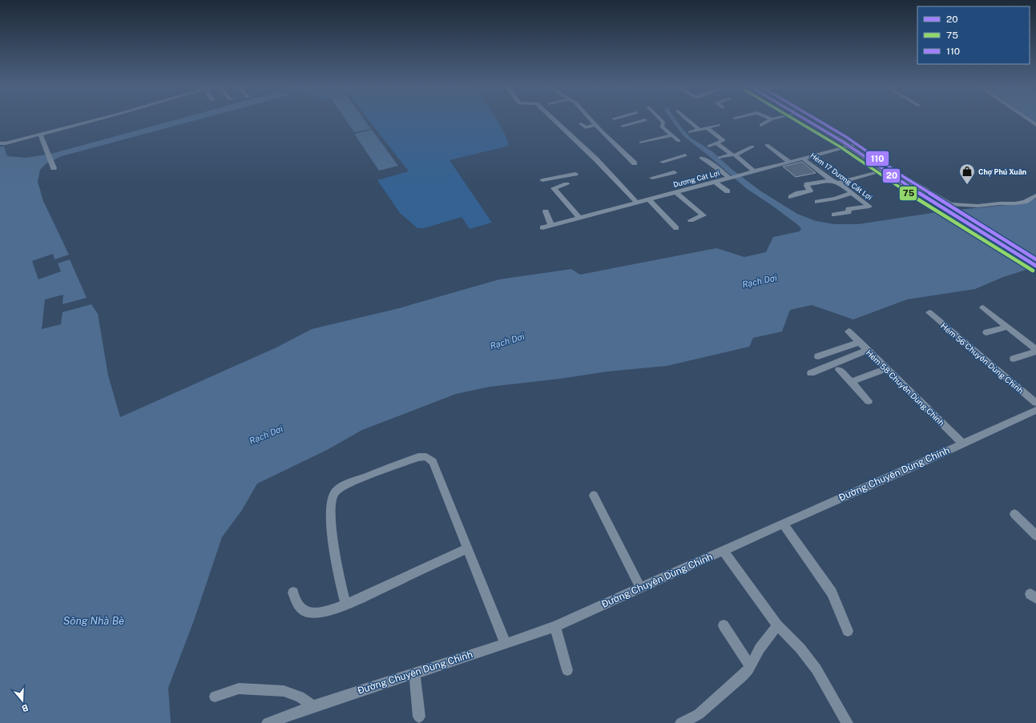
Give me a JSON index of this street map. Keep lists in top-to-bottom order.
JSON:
{
  "streets": {
    "street": [
      "Hẻm 17 Dương Cát Lợi",
      "Dương Cát Lợi",
      "Hẻm 56 Chuyên Dùng Chính",
      "Hẻm 58 Chuyên Dùng Chính",
      "Đường Chuyên Dùng Chính"
    ]
  },
  "crossings": [
    ["Hẻm 17 Dương Cát Lợi", "Dương Cát Lợi"],
    ["Hẻm 58 Chuyên Dùng Chính", "Đường Chuyên Dùng Chính"]
  ],
  "water": ["Rạch Dơi", "Sông Nhà Bè"],
  "places": {
    "shop": ["Chợ Phú Xuân"]
  },
  "lines": ["transit line 20", "transit line 75", "transit line 110"],
  "legend": ["20", "75", "110"],
  "north": "bottom"
}
